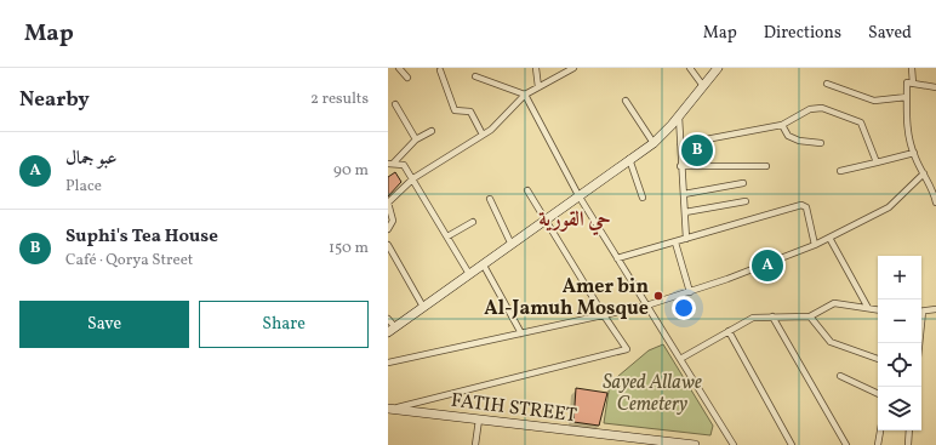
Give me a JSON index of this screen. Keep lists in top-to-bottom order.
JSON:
{
  "streets": {
    "street": ["FATIH STREET"]
  },
  "districts": ["حي القورية"],
  "parks": ["Sayed Allawe Cemetery"],
  "places": ["Amer bin Al-Jamuh Mosque"],
  "page": {
    "header": "Map",
    "nav": ["Map", "Directions", "Saved"],
    "heading": ["Nearby", "2 results"],
    "list": [
      {
        "mark": "A",
        "name": "عبو جمال",
        "note": "Place",
        "value": "90 m"
      },
      {
        "mark": "B",
        "name": "Suphi's Tea House",
        "note": "Café · Qorya Street",
        "value": "150 m"
      }
    ],
    "pins": ["B", "A"],
    "map_buttons": ["+", "−"],
    "buttons": ["Save", "Share"]
  }
}
